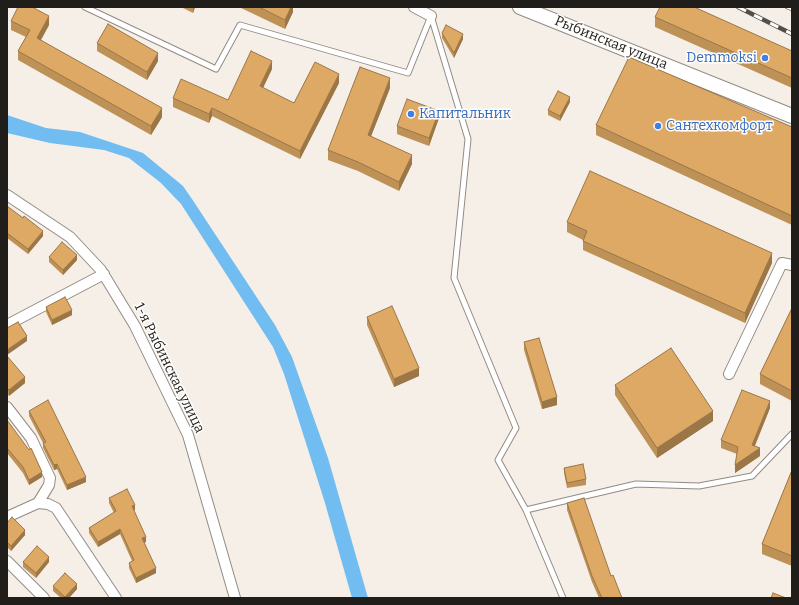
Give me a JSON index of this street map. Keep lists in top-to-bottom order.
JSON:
{
  "streets": {
    "main road": ["Рыбинская улица"],
    "street": ["1-я Рыбинская улица"]
  },
  "places": ["Demmoksi", "Капитальник", "Сантехкомфорт"]
}
